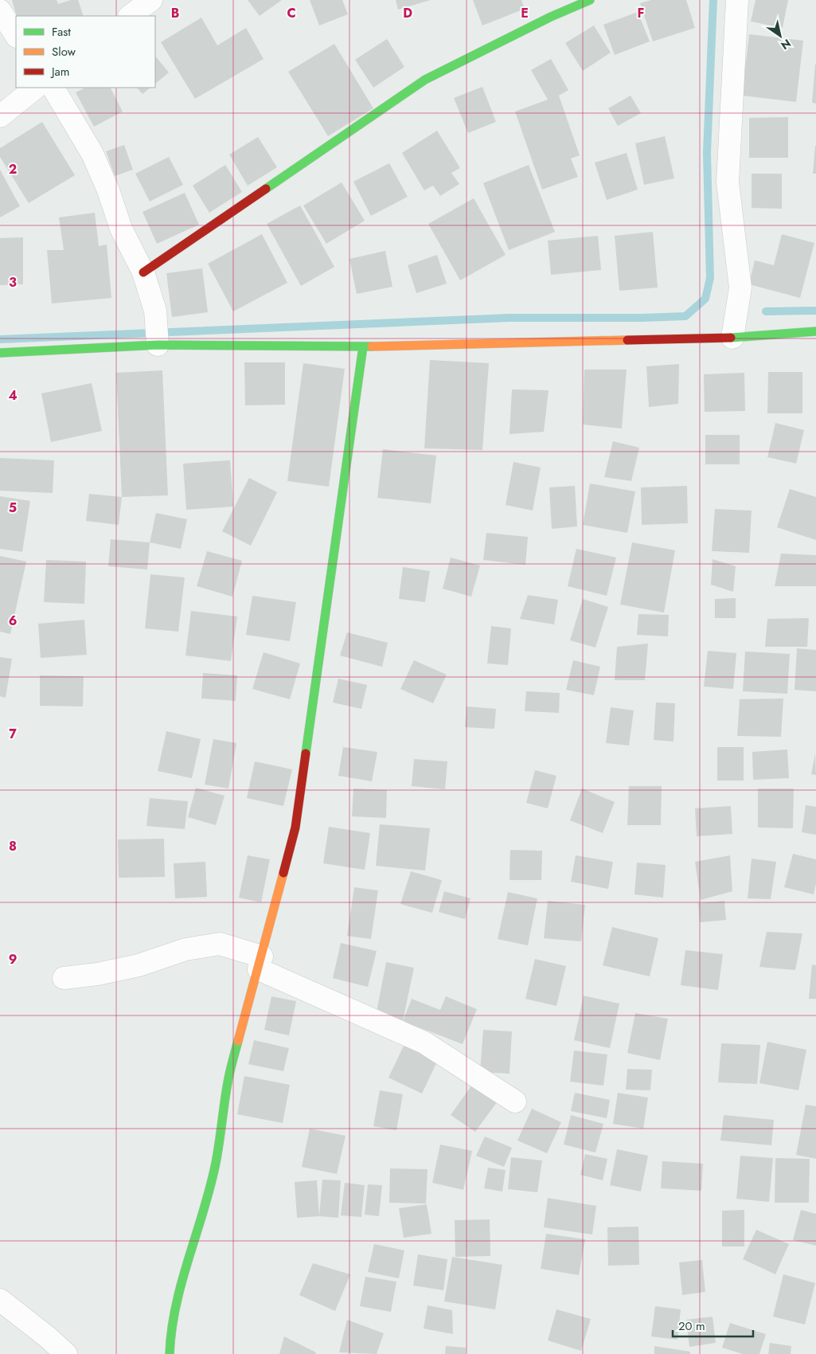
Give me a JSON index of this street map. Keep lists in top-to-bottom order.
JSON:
{
  "legend": ["Fast", "Slow", "Jam"],
  "scale_bar": "20 m",
  "north": "bottom right",
  "grid": {
    "columns": [
      "B",
      "C",
      "D",
      "E",
      "F"
    ],
    "rows": [
      "2",
      "3",
      "4",
      "5",
      "6",
      "7",
      "8",
      "9"
    ]
  }
}
